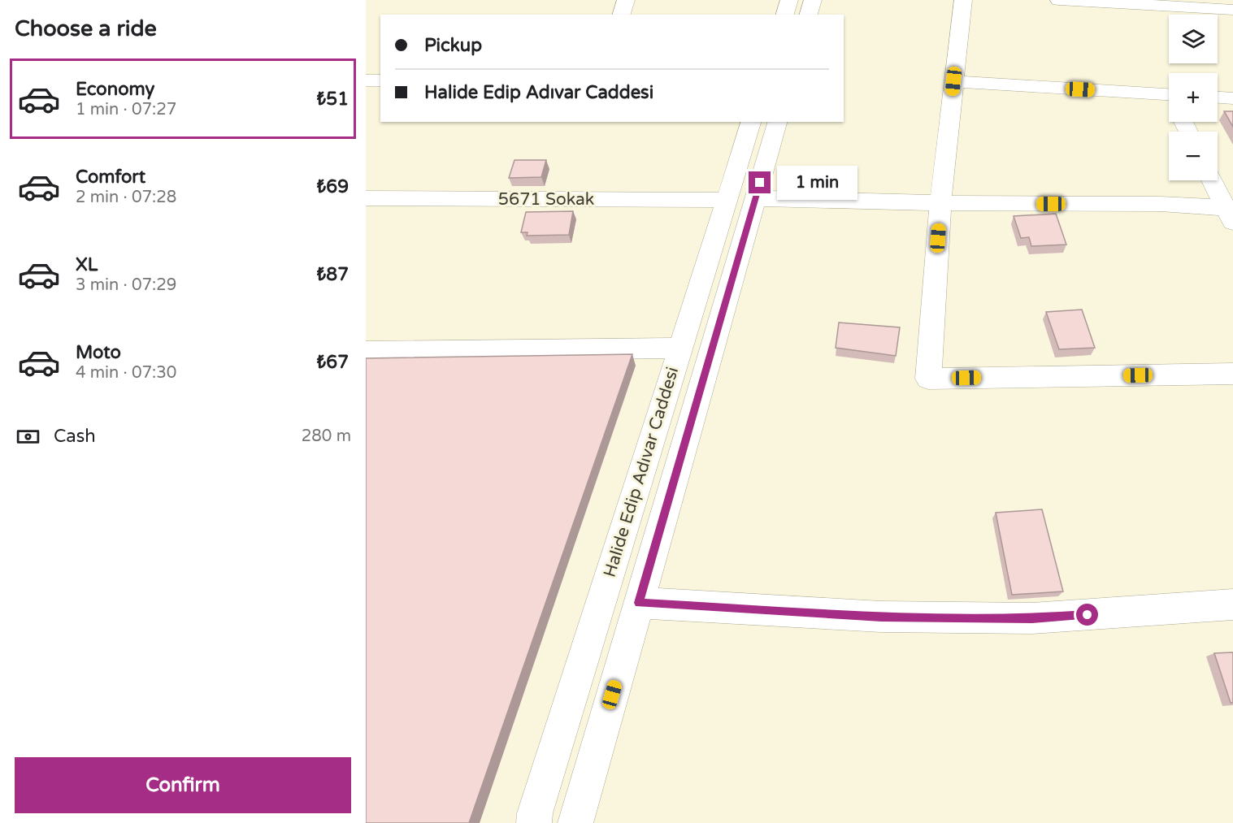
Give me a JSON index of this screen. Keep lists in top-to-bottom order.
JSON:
{
  "streets": {
    "street": ["5671 Sokak", "Halide Edip Adıvar Caddesi"]
  },
  "crossings": [
    ["5671 Sokak", "Halide Edip Adıvar Caddesi"]
  ],
  "page": {
    "heading": "Choose a ride",
    "map_buttons": ["+", "−"],
    "banner": ["Pickup", "Halide Edip Adıvar Caddesi"],
    "list": [
      {
        "name": "Economy",
        "note": "1 min · 07:27",
        "value": "₺51"
      },
      {
        "name": "Comfort",
        "note": "2 min · 07:28",
        "value": "₺69"
      },
      {
        "name": "XL",
        "note": "3 min · 07:29",
        "value": "₺87"
      },
      {
        "name": "Moto",
        "note": "4 min · 07:30",
        "value": "₺67"
      }
    ],
    "bubble": "1 min",
    "pay": ["Cash", "280 m"],
    "buttons": "Confirm"
  }
}
